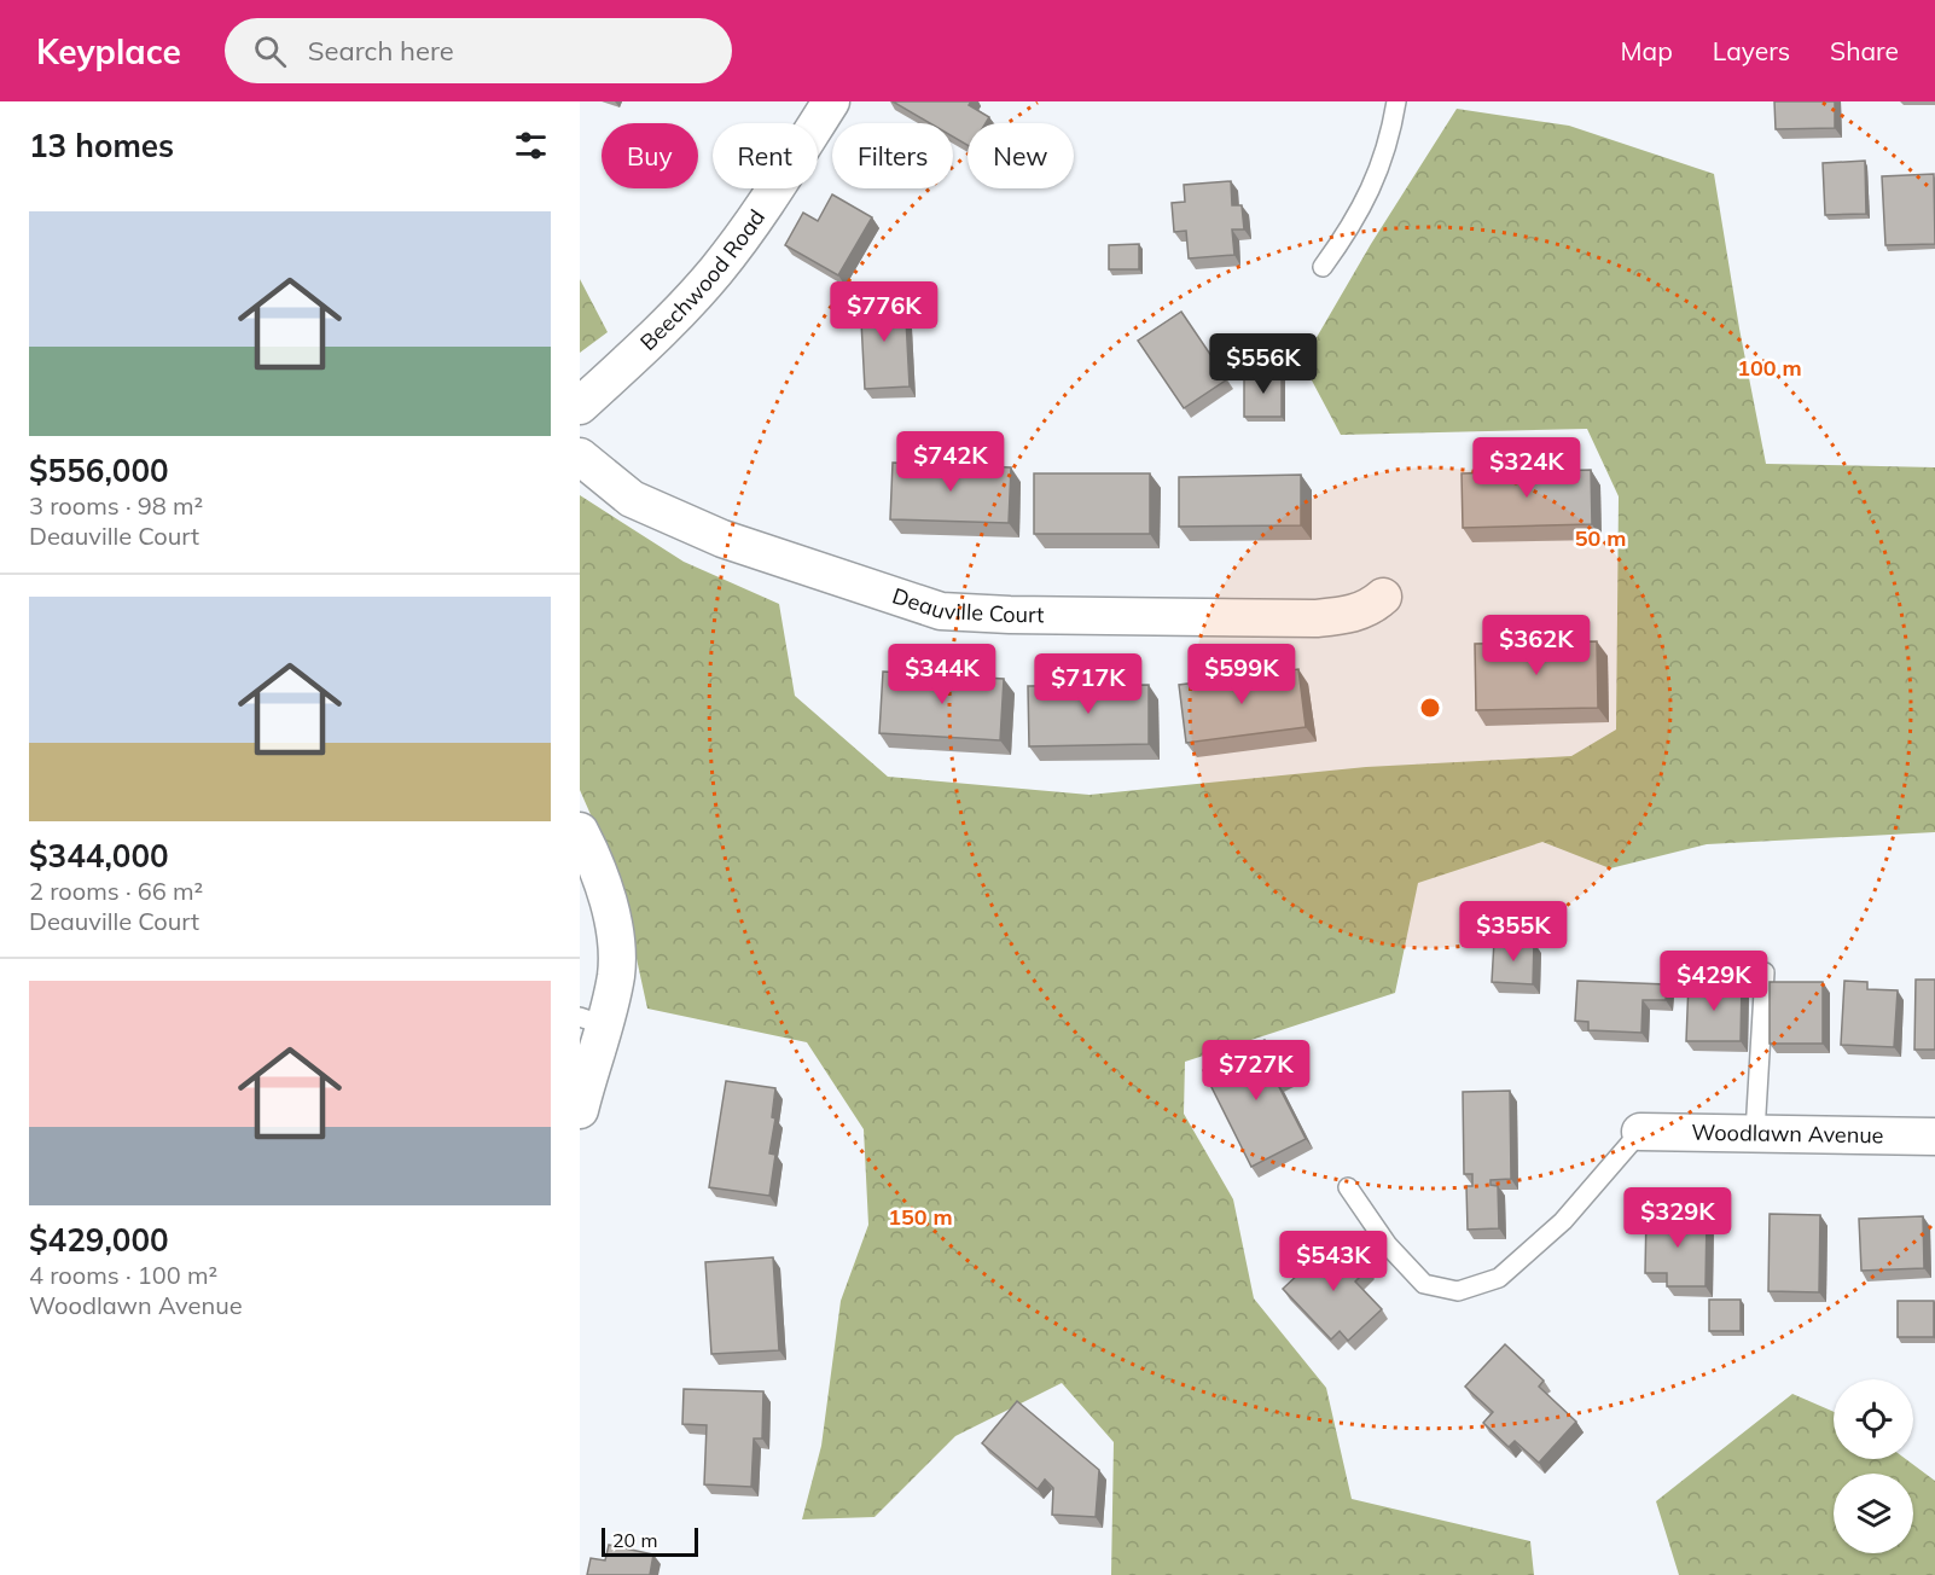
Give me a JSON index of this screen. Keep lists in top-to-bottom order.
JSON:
{
  "streets": {
    "street": ["Beechwood Road", "Deauville Court", "Woodlawn Avenue"]
  },
  "scale_bar": "20 m",
  "page": {
    "header": "Keyplace",
    "search": "Search here",
    "nav": ["Map", "Layers", "Share"],
    "heading": "13 homes",
    "chip": [
      "Buy",
      "Rent",
      "Filters",
      "New"
    ],
    "list": [
      {
        "name": "$556,000",
        "note": "3 rooms · 98 m² · Deauville Court"
      },
      {
        "name": "$344,000",
        "note": "2 rooms · 66 m² · Deauville Court"
      },
      {
        "name": "$429,000",
        "note": "4 rooms · 100 m² · Woodlawn Avenue"
      }
    ],
    "price": [
      "$776K",
      "$556K",
      "$742K",
      "$324K",
      "$362K",
      "$344K",
      "$599K",
      "$717K",
      "$355K",
      "$429K",
      "$727K",
      "$329K",
      "$543K"
    ],
    "scale": "20 m"
  },
  "rings": ["100 m", "50 m", "150 m"]
}
